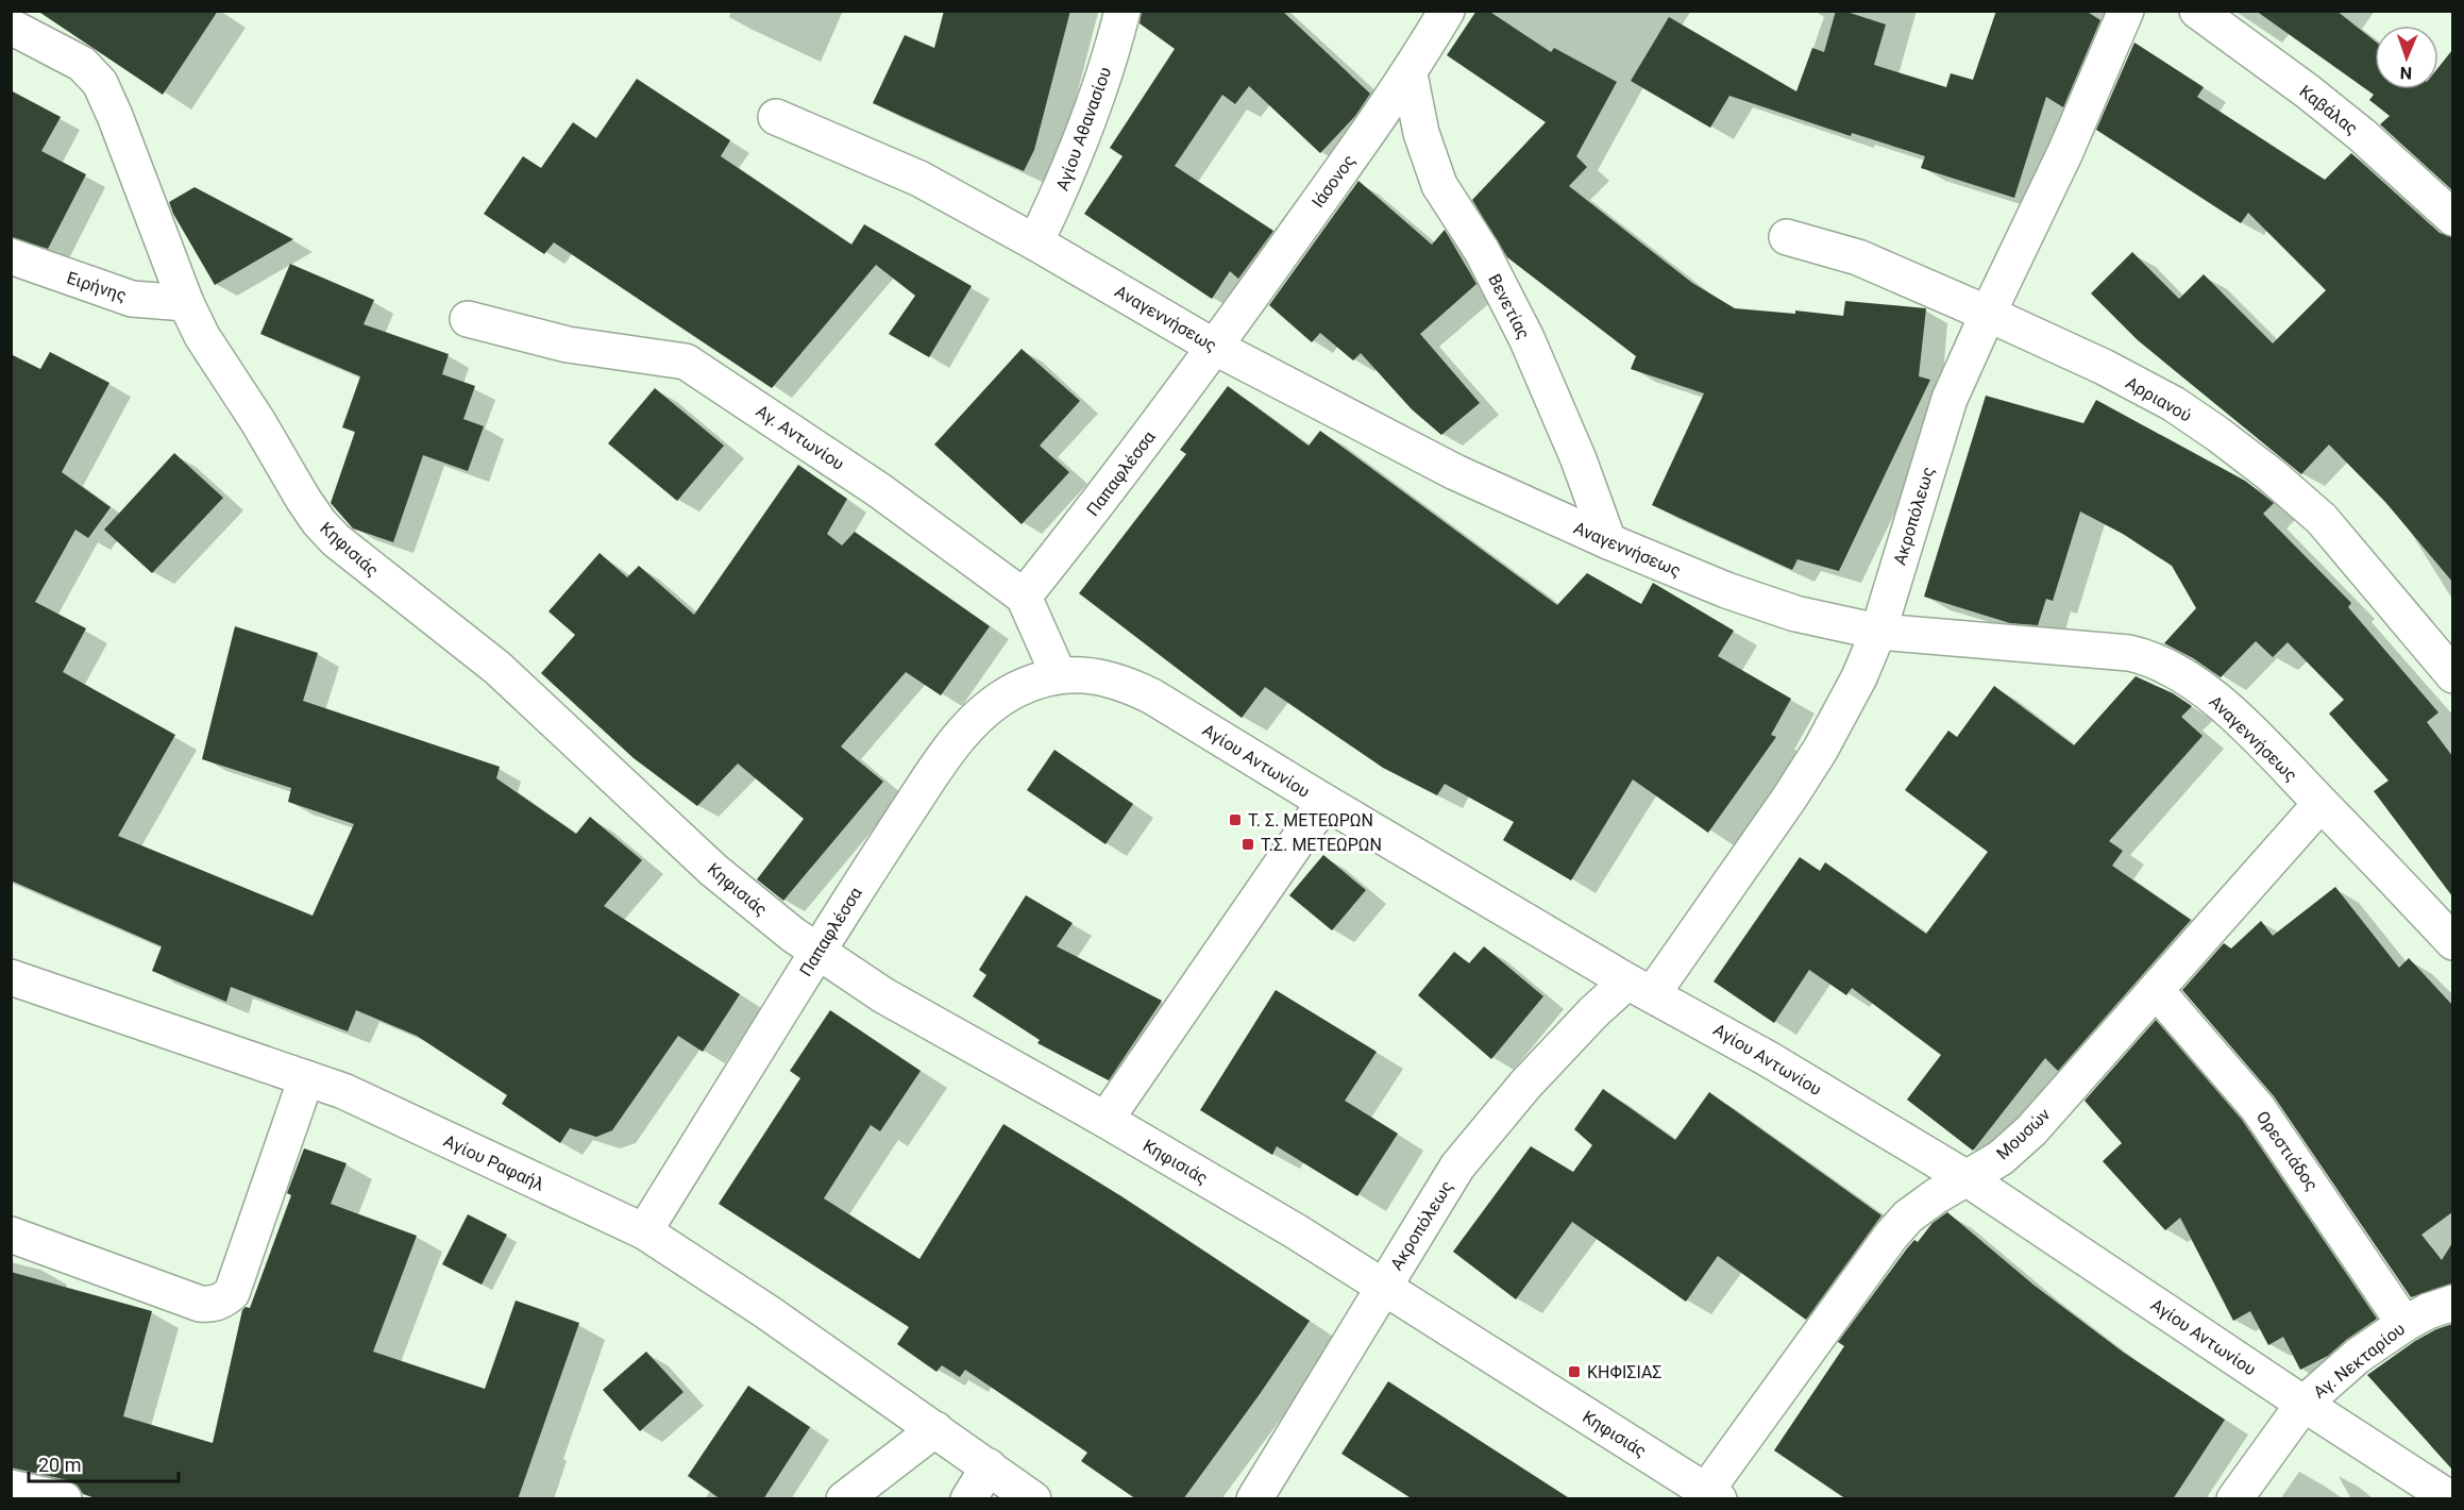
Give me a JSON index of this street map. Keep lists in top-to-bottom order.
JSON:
{
  "streets": {
    "street": [
      "Καβάλας",
      "Αγίου Αθανασίου",
      "Ιάσονος",
      "Ειρήνης",
      "Βενετίας",
      "Αναγεννήσεως",
      "Αρριανού",
      "Αγ. Αντωνίου",
      "Παπαφλέσσα",
      "Ακροπόλεως",
      "Κηφισιάς",
      "Αγίου Αντωνίου",
      "Μουσών",
      "Ορεστιάδος",
      "Αγίου Ραφαήλ",
      "Αγ. Νεκταρίου"
    ]
  },
  "crossings": [
    ["Αγίου Αθανασίου", "Αναγεννήσεως"],
    ["Ιάσονος", "Βενετίας"],
    ["Ιάσονος", "Αναγεννήσεως"],
    ["Ιάσονος", "Παπαφλέσσα"],
    ["Ειρήνης", "Κηφισιάς"],
    ["Βενετίας", "Αναγεννήσεως"],
    ["Αναγεννήσεως", "Παπαφλέσσα"],
    ["Αναγεννήσεως", "Ακροπόλεως"],
    ["Αναγεννήσεως", "Μουσών"],
    ["Αρριανού", "Ακροπόλεως"],
    ["Αγ. Αντωνίου", "Παπαφλέσσα"],
    ["Αγ. Αντωνίου", "Αγίου Αντωνίου"],
    ["Παπαφλέσσα", "Κηφισιάς"],
    ["Παπαφλέσσα", "Αγίου Αντωνίου"],
    ["Παπαφλέσσα", "Αγίου Ραφαήλ"],
    ["Ακροπόλεως", "Κηφισιάς"],
    ["Ακροπόλεως", "Αγίου Αντωνίου"],
    ["Κηφισιάς", "Μουσών"],
    ["Αγίου Αντωνίου", "Μουσών"],
    ["Αγίου Αντωνίου", "Αγ. Νεκταρίου"],
    ["Μουσών", "Ορεστιάδος"],
    ["Ορεστιάδος", "Αγ. Νεκταρίου"]
  ],
  "places": {
    "transit": ["Τ. Σ. ΜΕΤΕΩΡΩΝ", "Τ.Σ. ΜΕΤΕΩΡΩΝ", "ΚΗΦΙΣΙΑΣ"]
  },
  "scale_bar": "20 m",
  "north": "bottom"
}
